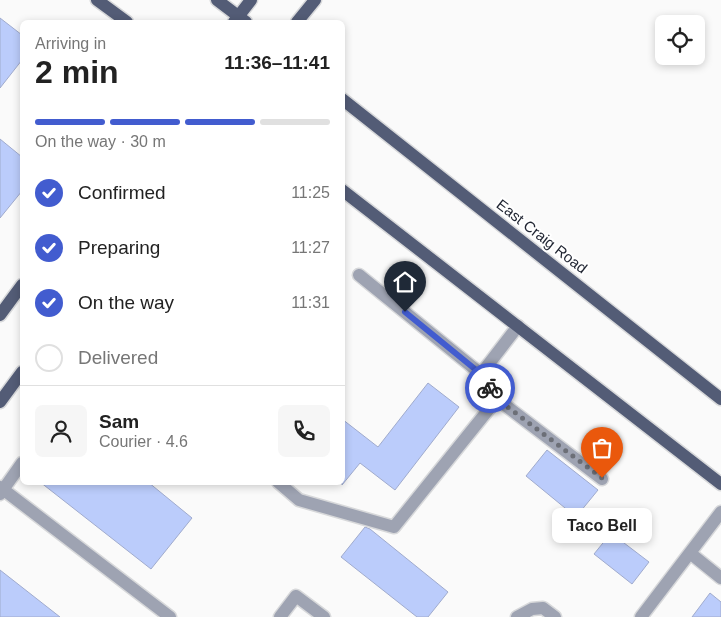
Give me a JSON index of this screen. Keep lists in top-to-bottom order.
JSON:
{
  "streets": {
    "main road": ["East Craig Road"]
  },
  "places": ["Taco Bell"],
  "page": {
    "heading": ["2 min", "Arriving in", "11:36–11:41"],
    "panel": ["Sam", "Courier · 4.6"],
    "bar": "On the way · 30 m",
    "list": [
      ["Confirmed", "11:25"],
      ["Preparing", "11:27"],
      ["On the way", "11:31"],
      "Delivered"
    ],
    "bubble": "Taco Bell"
  }
}
